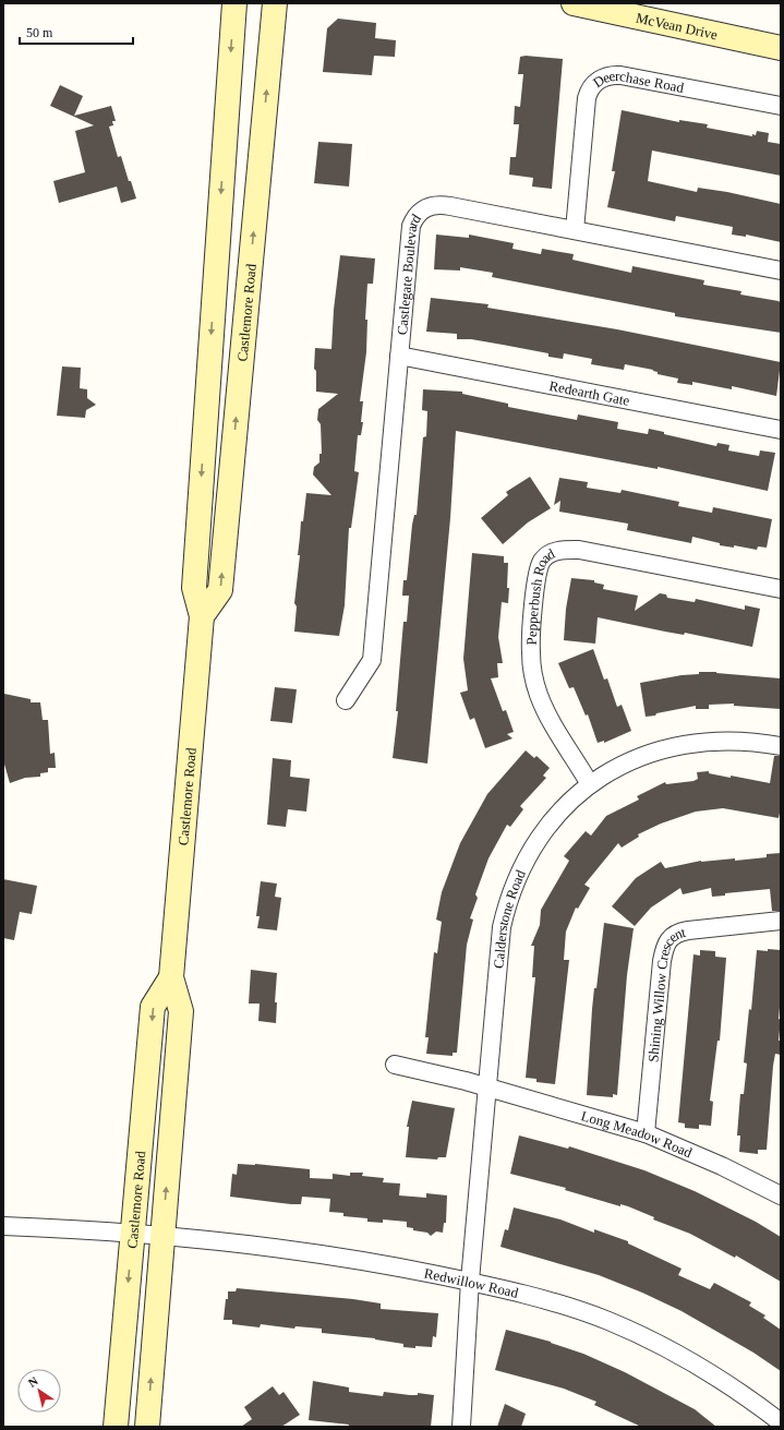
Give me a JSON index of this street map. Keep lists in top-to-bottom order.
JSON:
{
  "streets": {
    "main road": ["McVean Drive", "Castlemore Road"],
    "street": [
      "Deerchase Road",
      "Castlegate Boulevard",
      "Redearth Gate",
      "Pepperbush Road",
      "Calderstone Road",
      "Shining Willow Crescent",
      "Long Meadow Road",
      "Redwillow Road"
    ]
  },
  "crossings": [
    ["Deerchase Road", "Castlegate Boulevard"],
    ["Castlegate Boulevard", "Redearth Gate"],
    ["Castlemore Road", "Redwillow Road"],
    ["Pepperbush Road", "Calderstone Road"],
    ["Calderstone Road", "Long Meadow Road"],
    ["Calderstone Road", "Redwillow Road"],
    ["Shining Willow Crescent", "Long Meadow Road"]
  ],
  "scale_bar": "50 m",
  "north": "top left"
}
